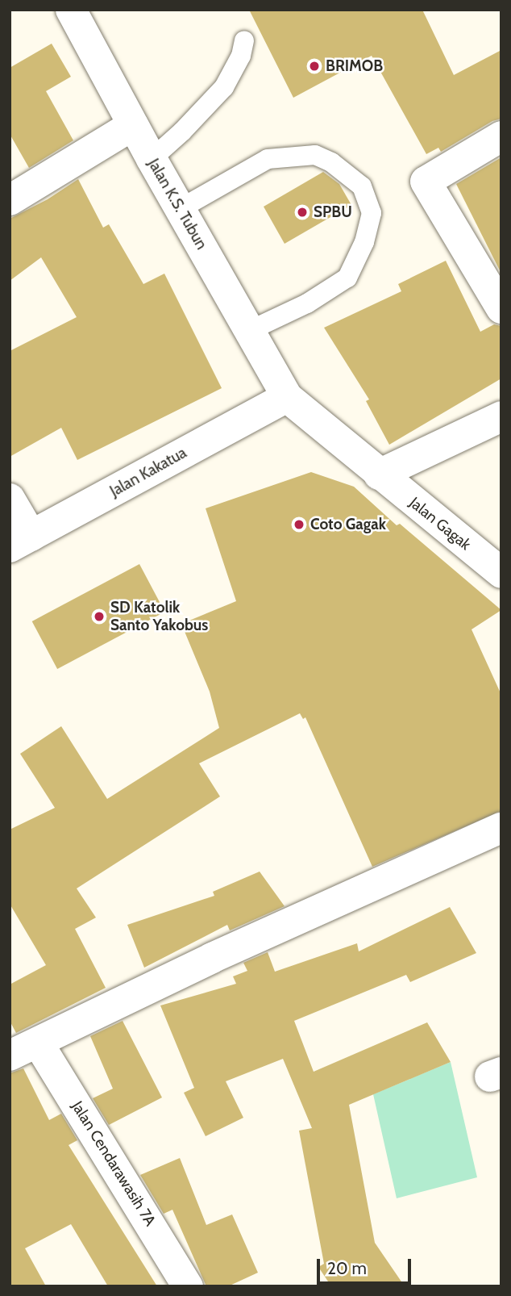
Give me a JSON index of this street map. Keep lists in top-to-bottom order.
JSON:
{
  "streets": {
    "street": [
      "Jalan K.S. Tubun",
      "Jalan Kakatua",
      "Jalan Gagak",
      "Jalan Cendarawasih 7A"
    ]
  },
  "crossings": [
    ["Jalan K.S. Tubun", "Jalan Kakatua"],
    ["Jalan K.S. Tubun", "Jalan Gagak"],
    ["Jalan Kakatua", "Jalan Gagak"]
  ],
  "places": [
    "BRIMOB",
    "SPBU",
    "Coto Gagak",
    "SD Katolik Santo Yakobus"
  ],
  "scale_bar": "20 m"
}
